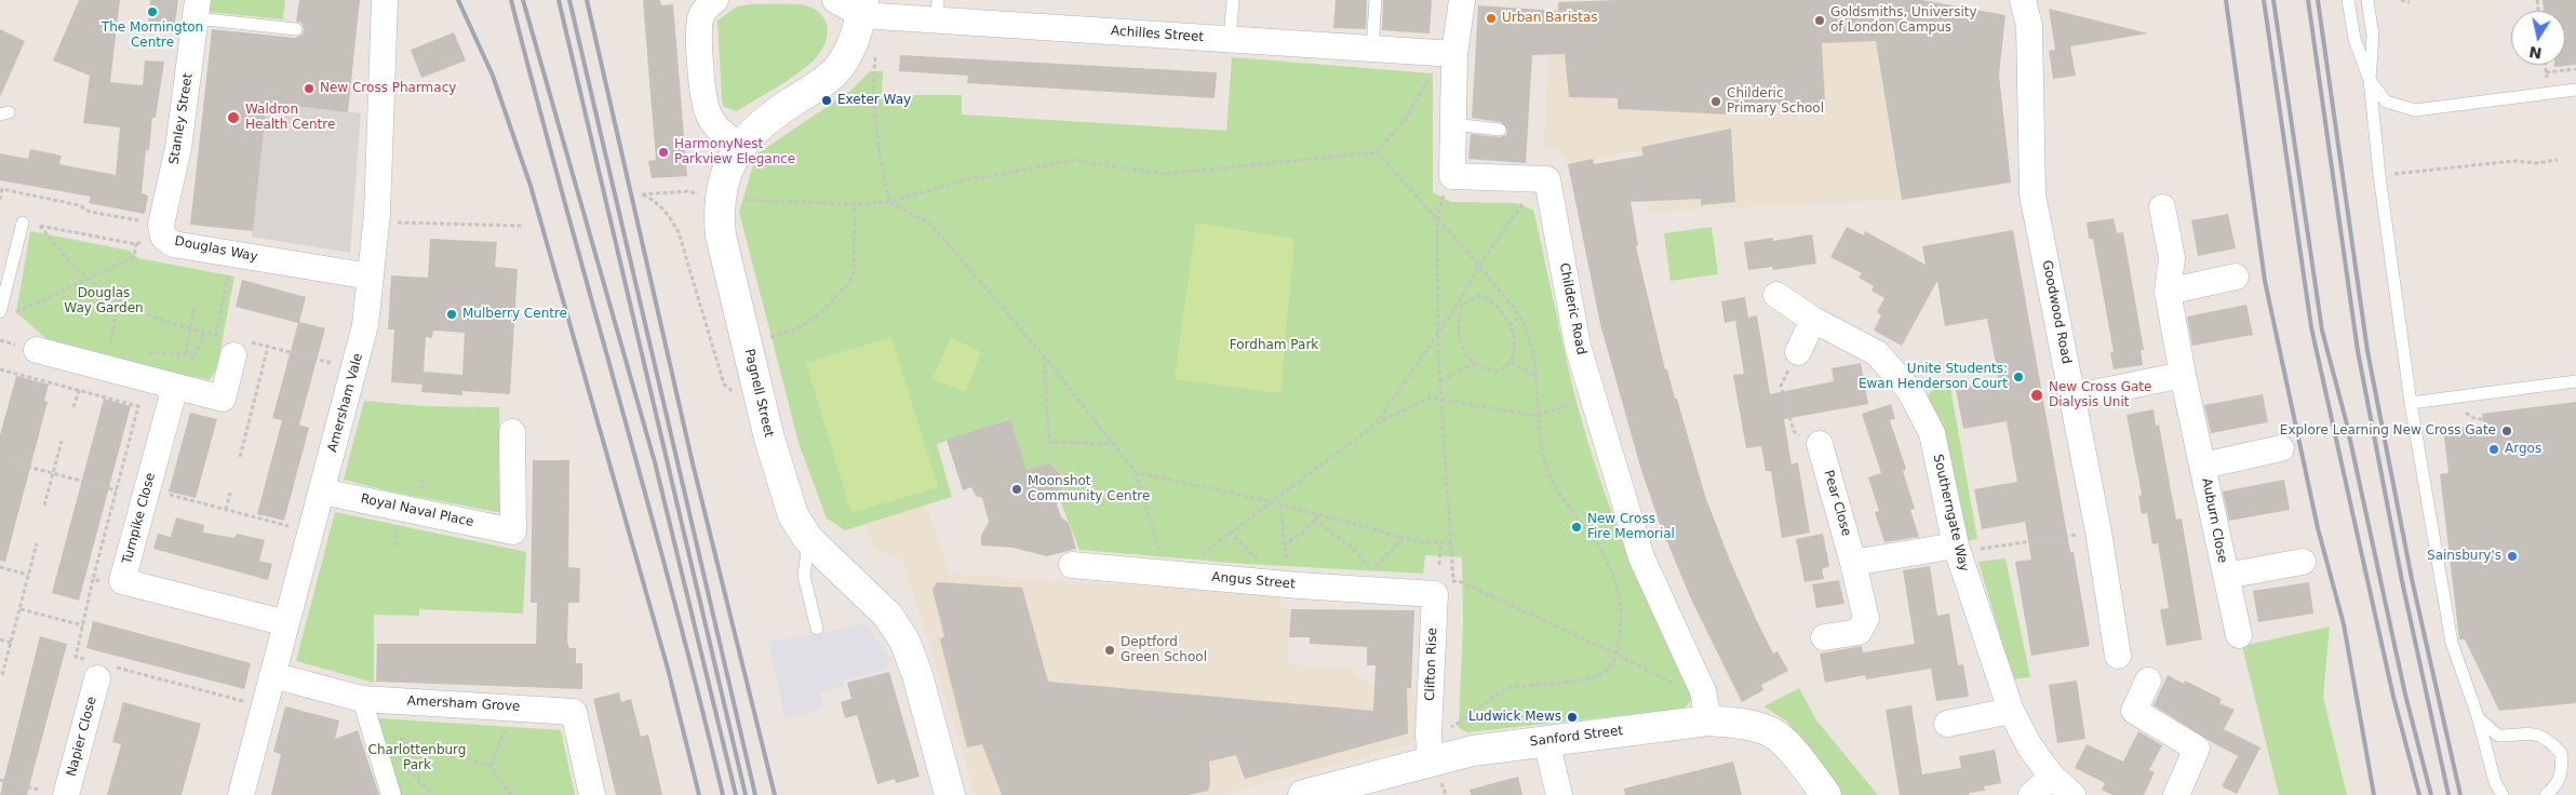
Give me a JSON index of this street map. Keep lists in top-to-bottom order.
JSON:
{
  "streets": {
    "main road": ["Pagnell Street", "Sanford Street"],
    "street": [
      "Achilles Street",
      "Stanley Street",
      "Douglas Way",
      "Childeric Road",
      "Goodwood Road",
      "Amersham Vale",
      "Pear Close",
      "Royal Naval Place",
      "Southerngate Way",
      "Turnpike Close",
      "Auburn Close",
      "Angus Street",
      "Clifton Rise",
      "Amersham Grove",
      "Napier Close"
    ]
  },
  "crossings": [
    ["Achilles Street", "Pagnell Street"],
    ["Stanley Street", "Douglas Way"],
    ["Douglas Way", "Amersham Vale"],
    ["Childeric Road", "Sanford Street"],
    ["Amersham Vale", "Royal Naval Place"],
    ["Amersham Vale", "Turnpike Close"],
    ["Amersham Vale", "Amersham Grove"],
    ["Angus Street", "Clifton Rise"],
    ["Clifton Rise", "Sanford Street"]
  ],
  "parks": ["Douglas Way Garden", "Fordham Park", "Charlottenburg Park"],
  "places": [
    "The Mornington Centre",
    "Urban Baristas",
    "Goldsmiths, University of London Campus",
    "New Cross Pharmacy",
    "Exeter Way",
    "Childeric Primary School",
    "Waldron Health Centre",
    "HarmonyNest Parkview Elegance",
    "Mulberry Centre",
    "Unite Students: Ewan Henderson Court",
    "New Cross Gate Dialysis Unit",
    "Explore Learning New Cross Gate",
    "Argos",
    "Moonshot Community Centre",
    "New Cross Fire Memorial",
    "Sainsbury's",
    "Deptford Green School",
    "Ludwick Mews"
  ],
  "north": "bottom"
}
